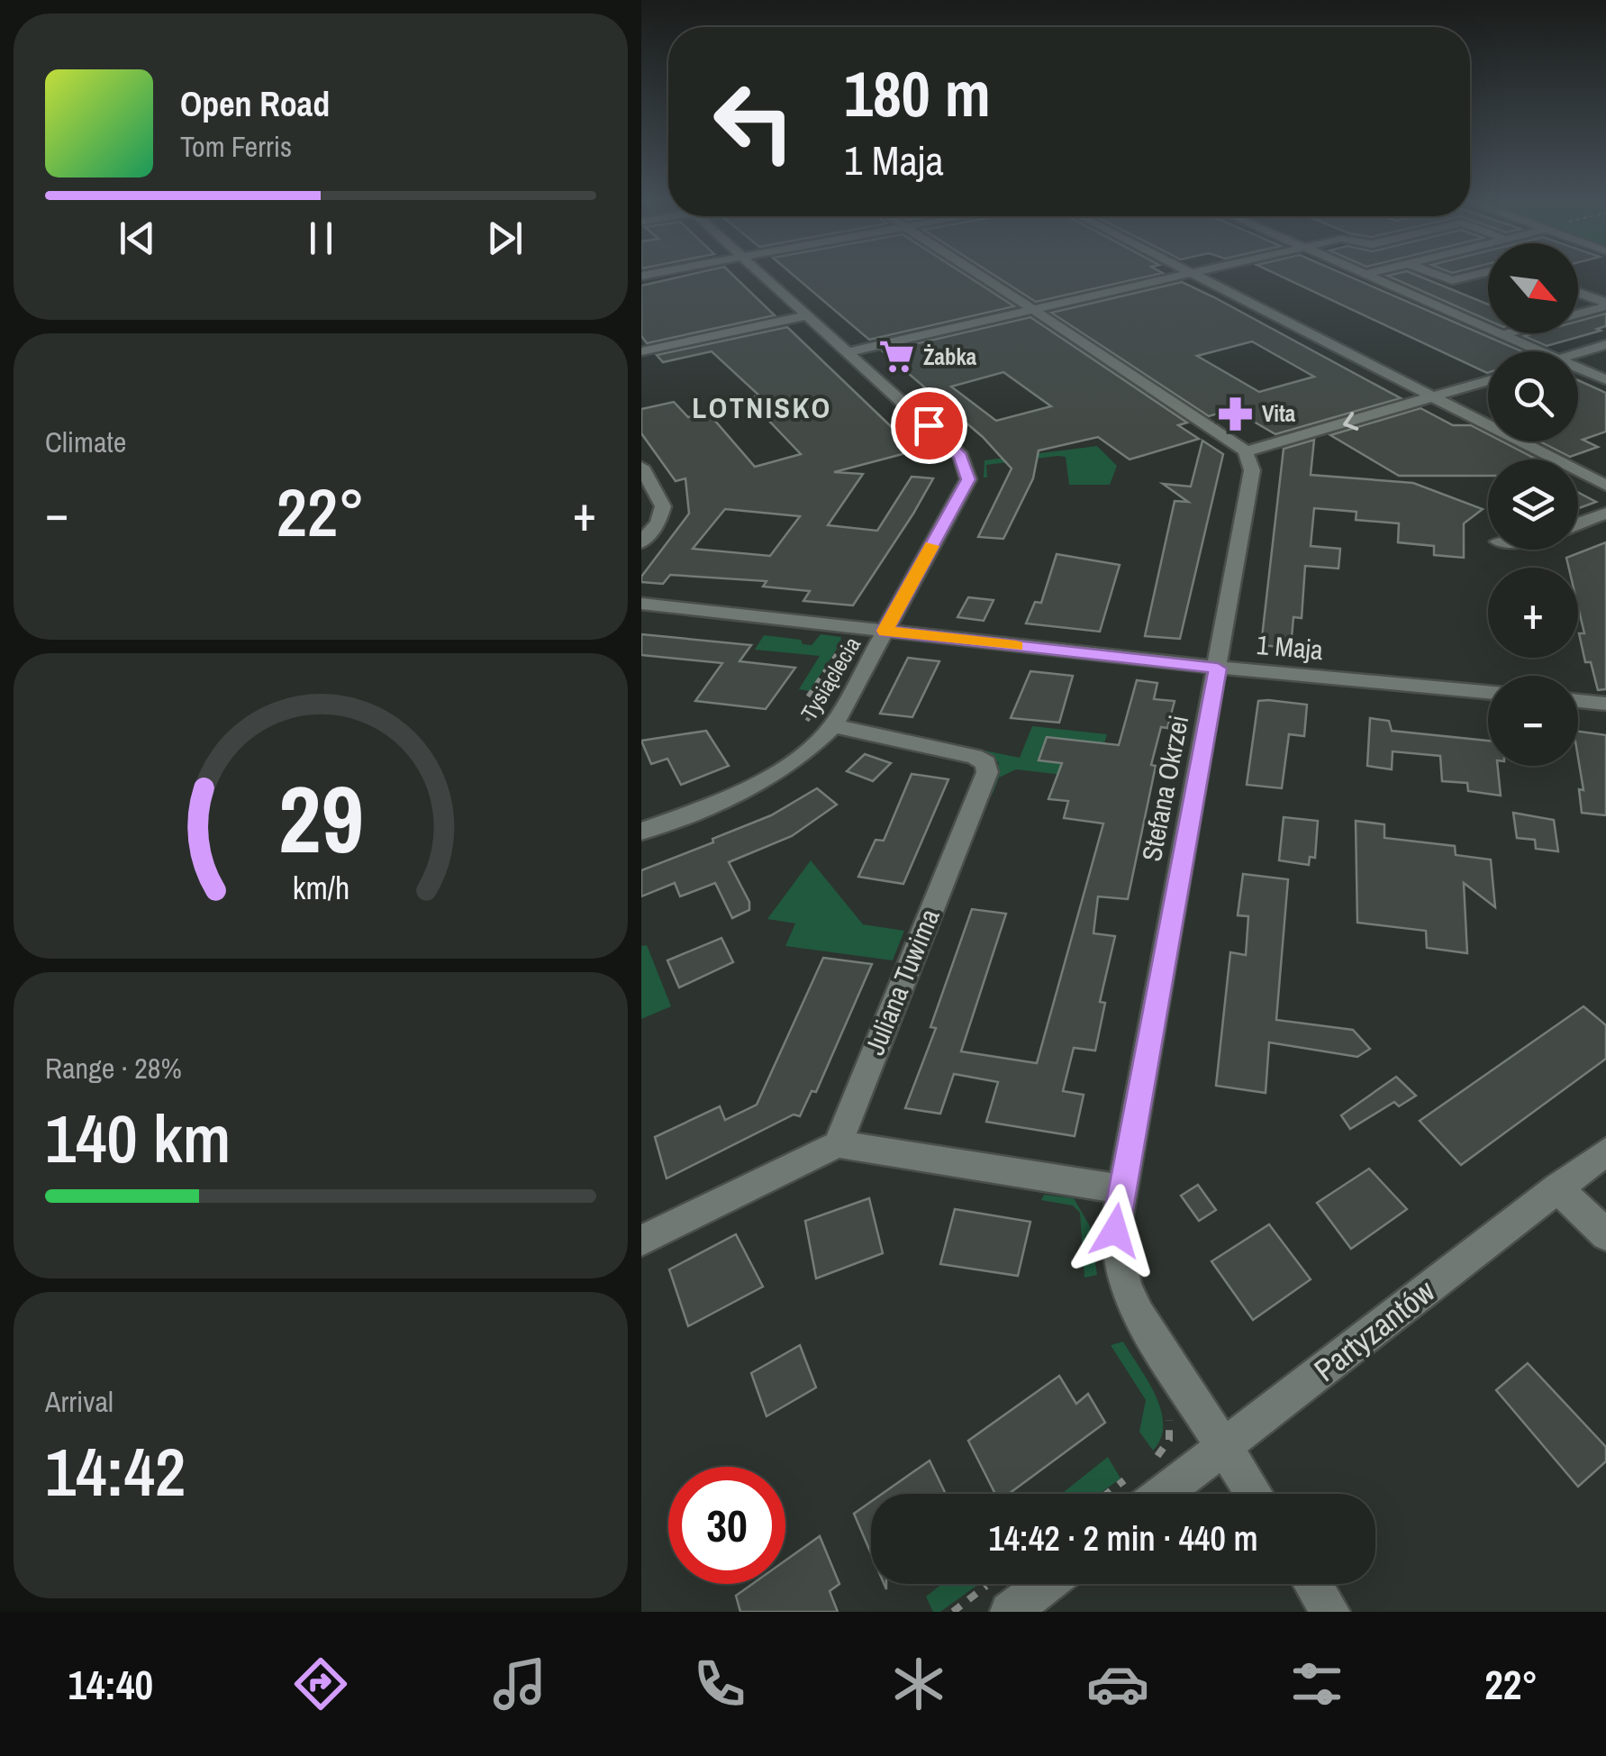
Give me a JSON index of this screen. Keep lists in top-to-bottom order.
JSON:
{
  "streets": {
    "street": [
      "1 Maja",
      "Tysiąclecia",
      "Stefana Okrzei",
      "Juliana Tuwima",
      "Partyzantów"
    ]
  },
  "crossings": [
    ["1 Maja", "Tysiąclecia"],
    ["1 Maja", "Stefana Okrzei"],
    ["Tysiąclecia", "Juliana Tuwima"],
    ["Stefana Okrzei", "Partyzantów"]
  ],
  "districts": ["LOTNISKO"],
  "places": {
    "supermarket": ["Żabka"],
    "pharmacy": ["Vita"]
  },
  "north": "bottom right",
  "page": {
    "turn": ["180 m", "1 Maja"],
    "song": ["Open Road", "Tom Ferris"],
    "map_buttons": ["+", "−"],
    "tile": [
      "Climate",
      ["Range · 28%", "140 km"],
      ["Arrival", "14:42"]
    ],
    "heat": ["−", "22°", "+"],
    "limit": "30",
    "trip": "14:42 · 2 min · 440 m",
    "tabs": ["14:40", "22°"],
    "gauge": ["29", "km/h"]
  }
}
